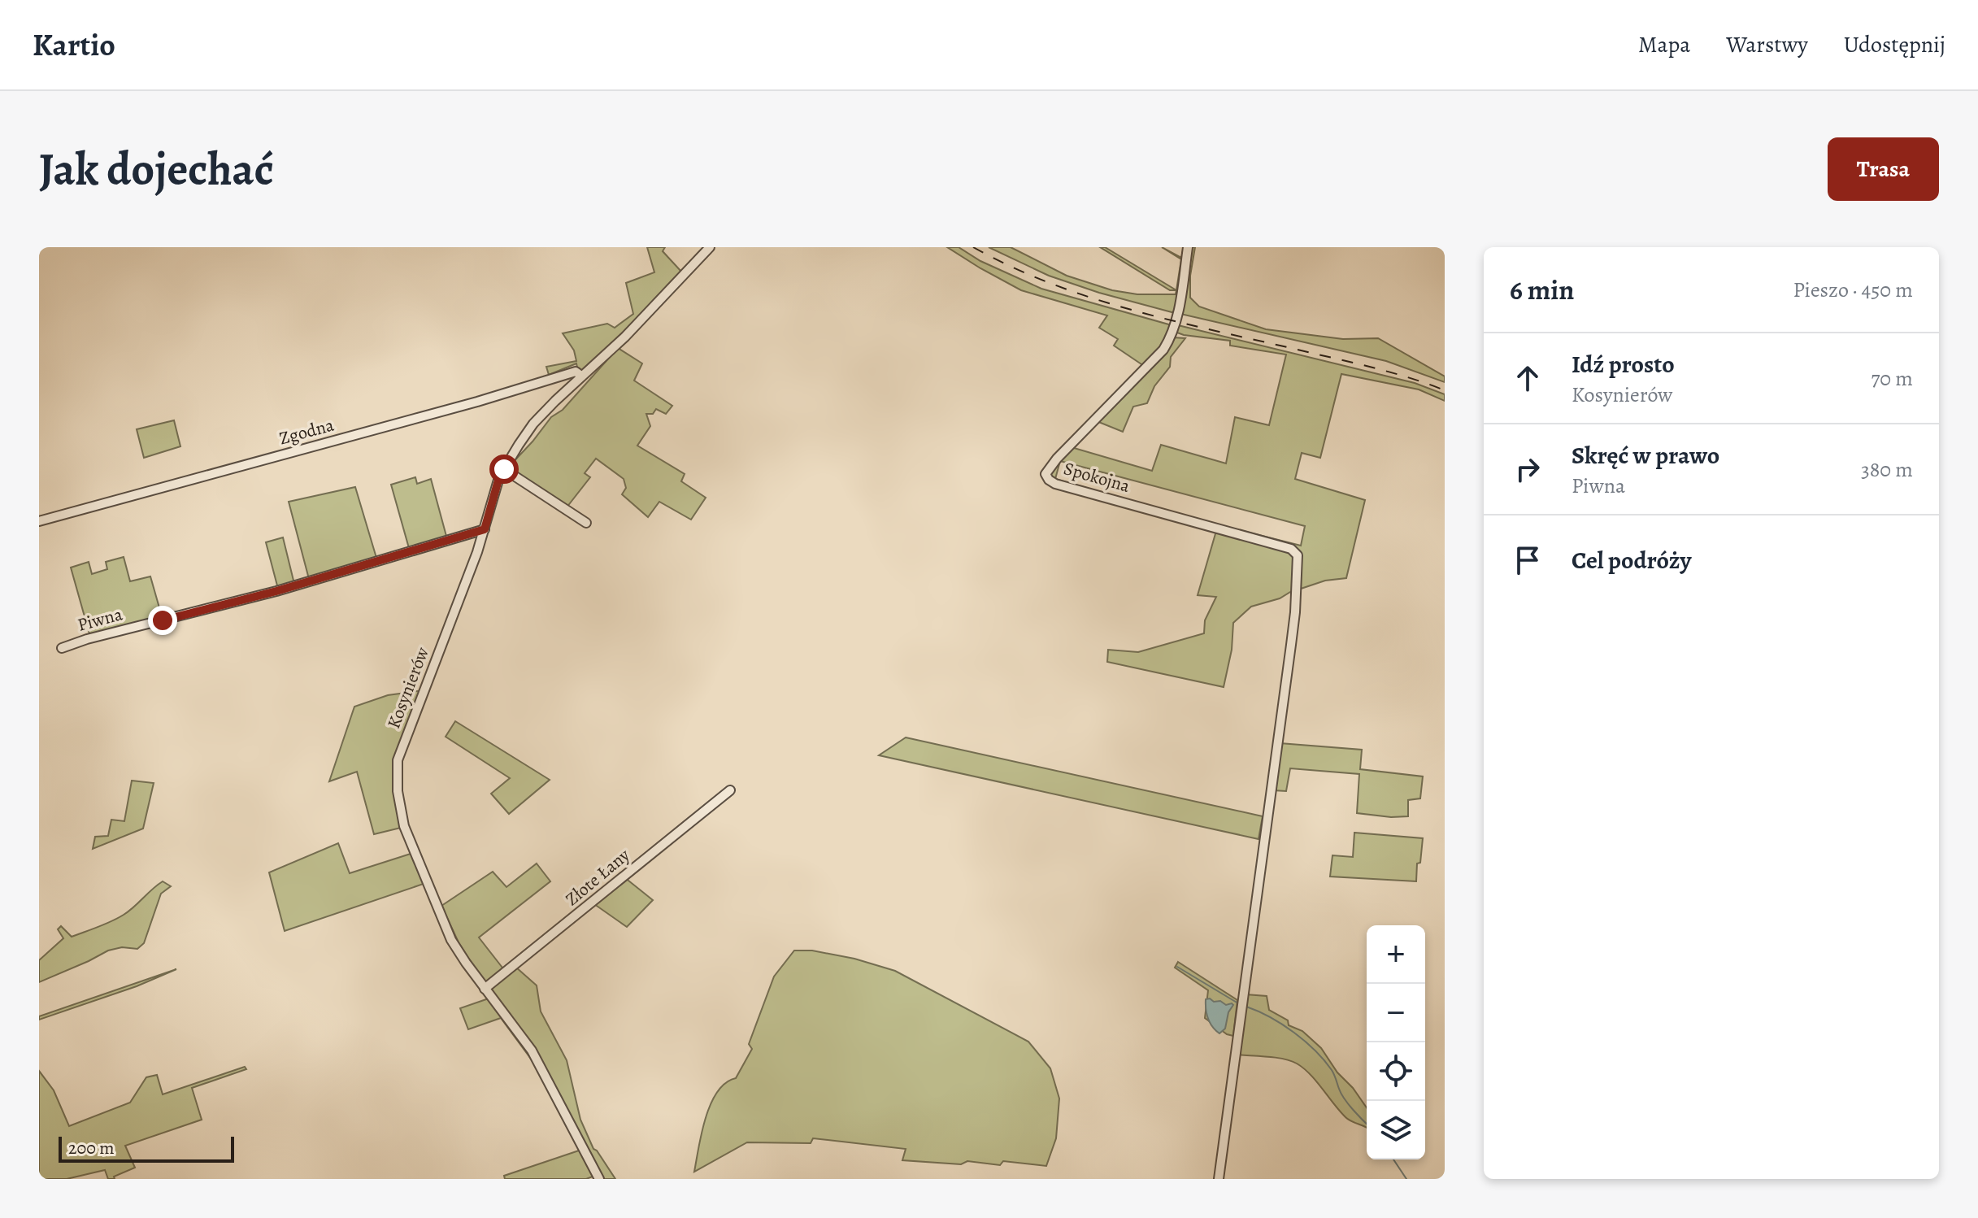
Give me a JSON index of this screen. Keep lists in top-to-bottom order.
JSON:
{
  "streets": {
    "street": [
      "Zgodna",
      "Spokojna",
      "Piwna",
      "Kosynierów",
      "Złote Łany"
    ]
  },
  "crossings": [
    ["Zgodna", "Kosynierów"],
    ["Piwna", "Kosynierów"],
    ["Kosynierów", "Złote Łany"]
  ],
  "scale_bar": "200 m",
  "page": {
    "header": "Kartio",
    "nav": ["Mapa", "Warstwy", "Udostępnij"],
    "buttons": "Trasa",
    "title": "Jak dojechać",
    "heading": ["6 min", "Pieszo · 450 m"],
    "list": [
      ["Idź prosto", "Kosynierów", "70 m"],
      ["Skręć w prawo", "Piwna", "380 m"],
      "Cel podróży"
    ],
    "map_buttons": ["+", "−"],
    "scale": "200 m"
  }
}
